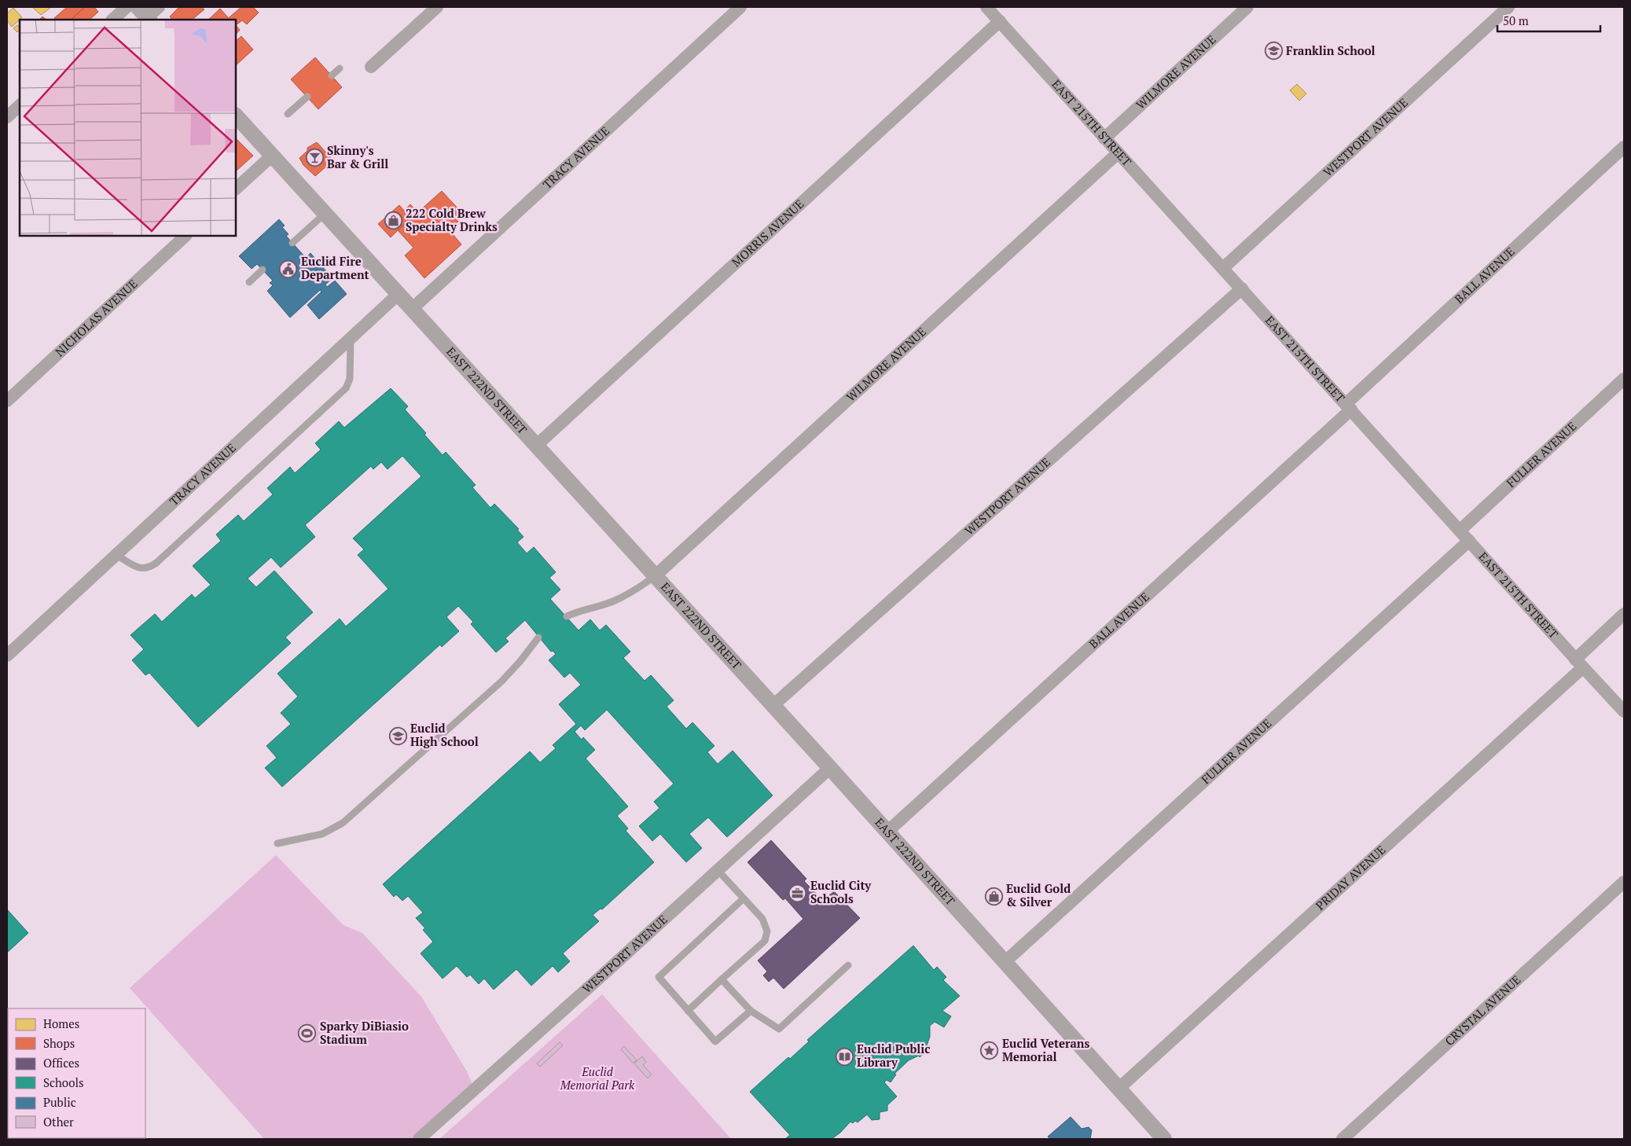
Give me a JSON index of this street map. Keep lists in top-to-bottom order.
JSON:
{
  "streets": {
    "street": [
      "WILMORE AVENUE",
      "EAST 215TH STREET",
      "WESTPORT AVENUE",
      "TRACY AVENUE",
      "MORRIS AVENUE",
      "BALL AVENUE",
      "NICHOLAS AVENUE",
      "EAST 222ND STREET",
      "FULLER AVENUE",
      "PRIDAY AVENUE",
      "CRYSTAL AVENUE"
    ]
  },
  "crossings": [
    ["WILMORE AVENUE", "EAST 215TH STREET"],
    ["WILMORE AVENUE", "EAST 222ND STREET"],
    ["EAST 215TH STREET", "WESTPORT AVENUE"],
    ["EAST 215TH STREET", "MORRIS AVENUE"],
    ["EAST 215TH STREET", "BALL AVENUE"],
    ["EAST 215TH STREET", "FULLER AVENUE"],
    ["EAST 215TH STREET", "PRIDAY AVENUE"],
    ["WESTPORT AVENUE", "EAST 222ND STREET"],
    ["TRACY AVENUE", "EAST 222ND STREET"],
    ["MORRIS AVENUE", "EAST 222ND STREET"],
    ["BALL AVENUE", "EAST 222ND STREET"],
    ["EAST 222ND STREET", "FULLER AVENUE"],
    ["EAST 222ND STREET", "PRIDAY AVENUE"]
  ],
  "parks": ["Euclid Memorial Park"],
  "places": {
    "school or university": ["Franklin School", "Euclid High School"],
    "bar": ["Skinny's Bar & Grill"],
    "shop": ["222 Cold Brew Specialty Drinks", "Euclid Gold & Silver"],
    "public building": ["Euclid Fire Department"],
    "office": ["Euclid City Schools"],
    "sports": ["Sparky DiBiasio Stadium"],
    "place": ["Euclid Veterans Memorial"],
    "library": ["Euclid Public Library"]
  },
  "legend": [
    "Homes",
    "Shops",
    "Offices",
    "Schools",
    "Public",
    "Other"
  ],
  "scale_bar": "50 m"
}
